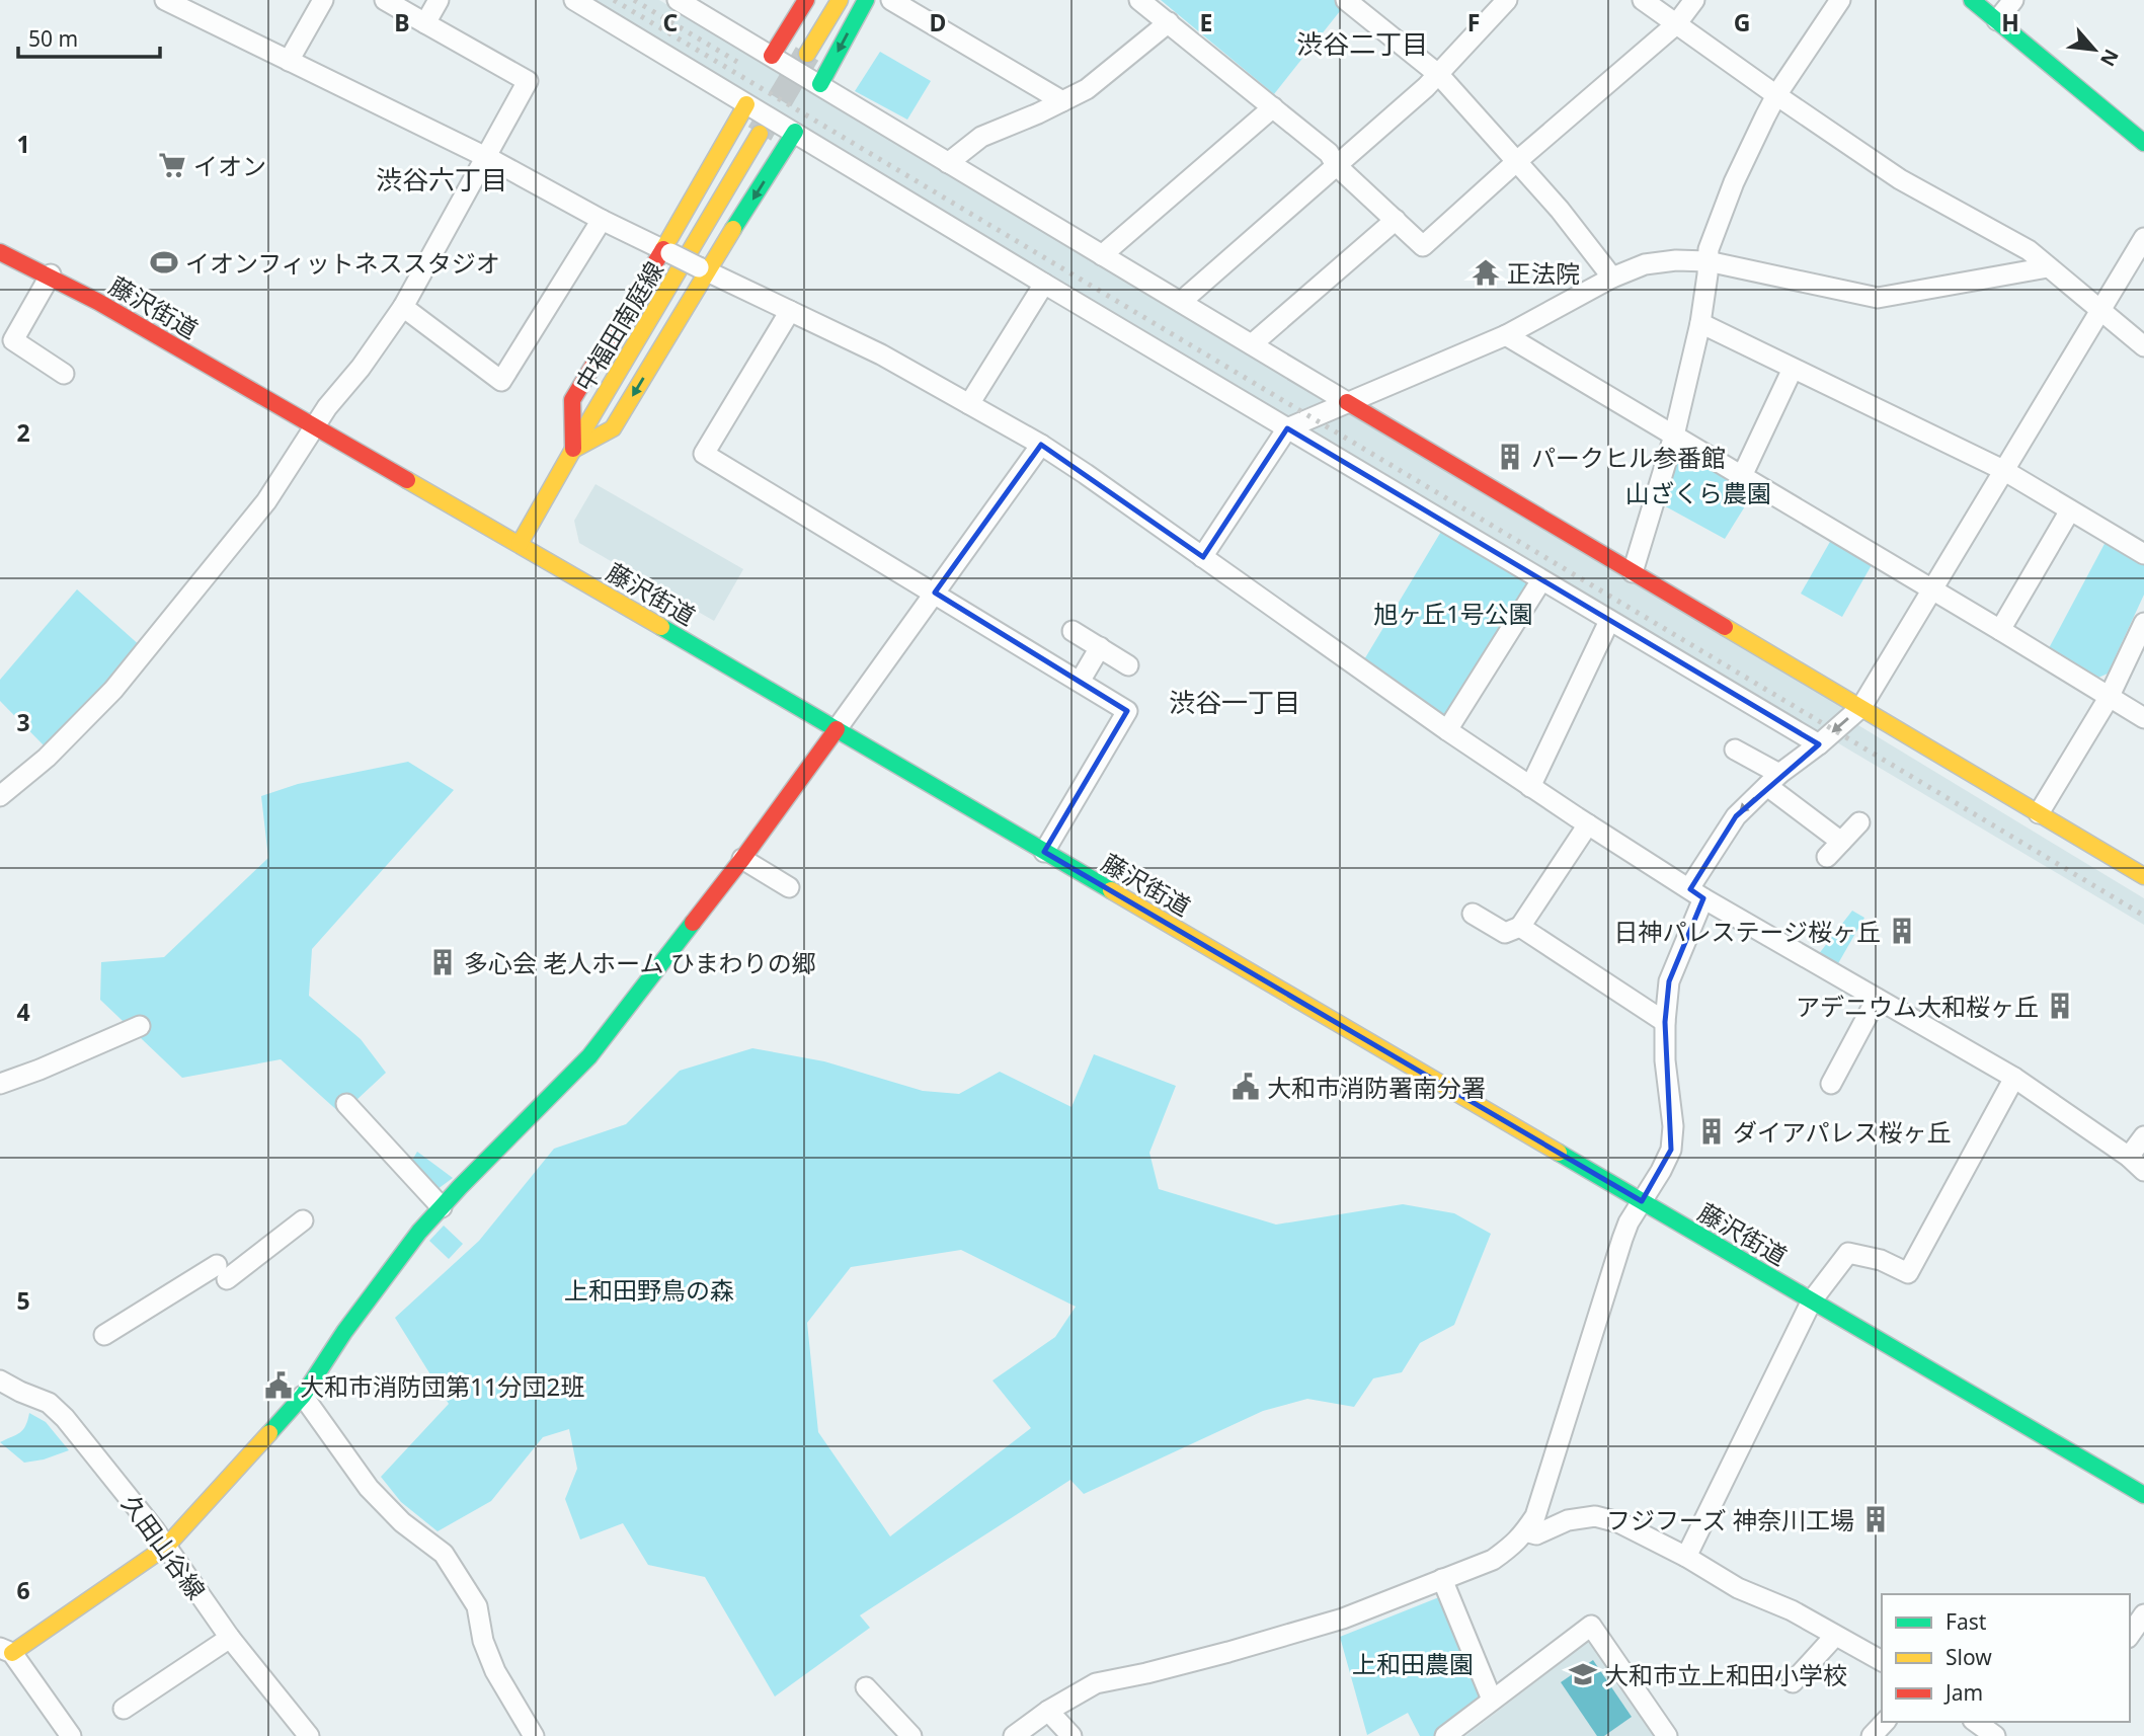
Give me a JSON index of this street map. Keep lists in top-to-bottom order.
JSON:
{
  "streets": {
    "main road": ["藤沢街道", "中福田南庭線"],
    "street": ["久田山谷線"]
  },
  "crossings": [
    ["藤沢街道", "中福田南庭線"]
  ],
  "districts": ["渋谷二丁目", "渋谷六丁目", "渋谷一丁目"],
  "parks": [
    "山ざくら農園",
    "旭ヶ丘1号公園",
    "上和田野鳥の森",
    "上和田農園"
  ],
  "places": {
    "supermarket": ["イオン"],
    "sports": ["イオンフィットネススタジオ"],
    "temple": ["正法院"],
    "building": [
      "パークヒル参番館",
      "日神パレステージ桜ヶ丘",
      "多心会 老人ホーム ひまわりの郷",
      "アデニウム大和桜ヶ丘",
      "ダイアパレス桜ヶ丘",
      "フジフーズ 神奈川工場"
    ],
    "public building": ["大和市消防署南分署", "大和市消防団第11分団2班"],
    "school or university": ["大和市立上和田小学校"]
  },
  "legend": ["Fast", "Slow", "Jam"],
  "scale_bar": "50 m",
  "north": "bottom right",
  "grid": {
    "columns": [
      "B",
      "C",
      "D",
      "E",
      "F",
      "G",
      "H"
    ],
    "rows": [
      "1",
      "2",
      "3",
      "4",
      "5",
      "6"
    ]
  }
}
